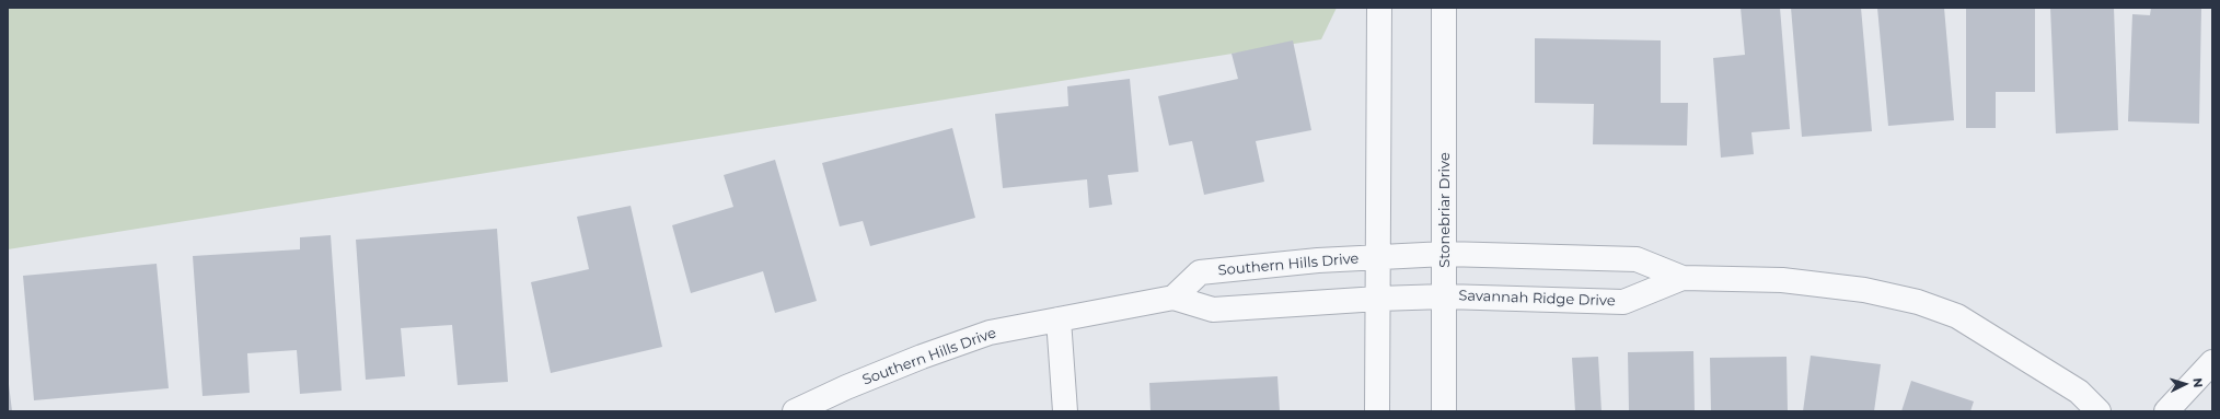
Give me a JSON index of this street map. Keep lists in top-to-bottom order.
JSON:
{
  "streets": {
    "street": ["Stonebriar Drive", "Southern Hills Drive", "Savannah Ridge Drive"]
  },
  "crossings": [
    ["Stonebriar Drive", "Savannah Ridge Drive"],
    ["Southern Hills Drive", "Savannah Ridge Drive"]
  ],
  "north": "right"
}
